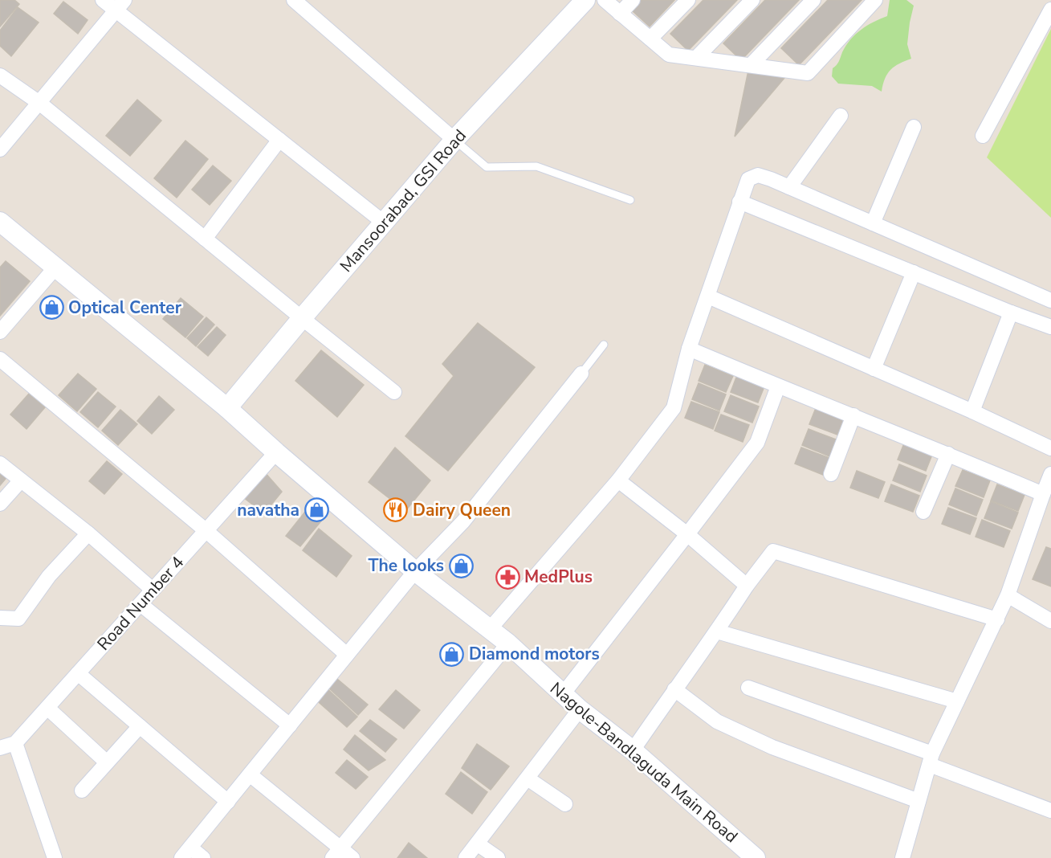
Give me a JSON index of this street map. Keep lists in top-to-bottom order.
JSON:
{
  "streets": {
    "street": ["Mansoorabad, GSI Road", "Road Number 4", "Nagole-Bandlaguda Main Road"]
  },
  "crossings": [
    ["Mansoorabad, GSI Road", "Nagole-Bandlaguda Main Road"],
    ["Road Number 4", "Nagole-Bandlaguda Main Road"]
  ],
  "places": {
    "shop": [
      "Optical Center",
      "navatha",
      "The looks",
      "Diamond motors"
    ],
    "restaurant": ["Dairy Queen"],
    "pharmacy": ["MedPlus"]
  }
}
